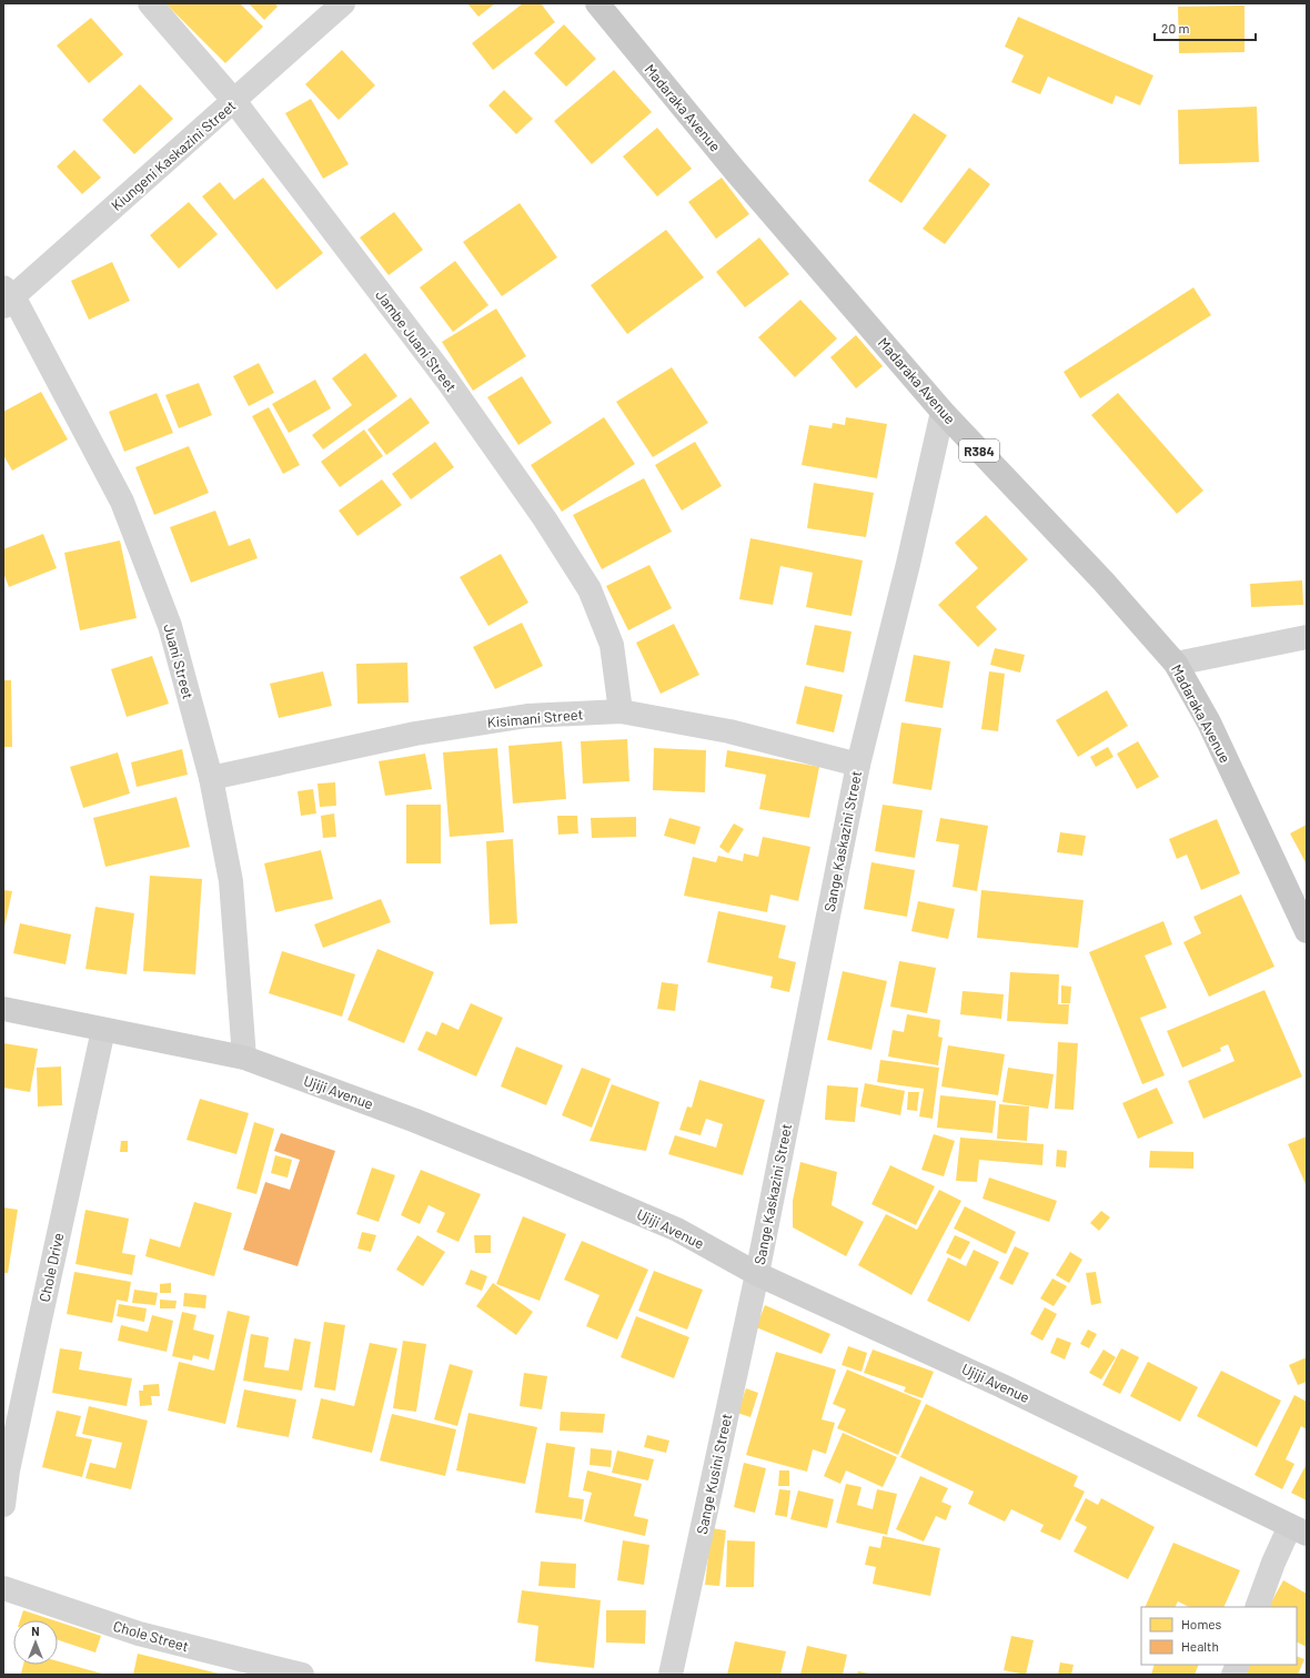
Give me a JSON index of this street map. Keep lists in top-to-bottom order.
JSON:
{
  "streets": {
    "main road": ["Madaraka Avenue", "R384", "Ujiji Avenue"],
    "street": [
      "Kiungeni Kaskazini Street",
      "Jambe Juani Street",
      "Juani Street",
      "Kisimani Street",
      "Sange Kaskazini Street",
      "Chole Drive",
      "Sange Kusini Street",
      "Chole Street"
    ]
  },
  "crossings": [
    ["Madaraka Avenue", "Sange Kaskazini Street"],
    ["Kiungeni Kaskazini Street", "Jambe Juani Street"],
    ["Kiungeni Kaskazini Street", "Juani Street"],
    ["Jambe Juani Street", "Kisimani Street"],
    ["Juani Street", "Kisimani Street"],
    ["Juani Street", "Ujiji Avenue"],
    ["Kisimani Street", "Sange Kaskazini Street"],
    ["Sange Kaskazini Street", "Ujiji Avenue"],
    ["Sange Kaskazini Street", "Sange Kusini Street"],
    ["Ujiji Avenue", "Chole Drive"],
    ["Ujiji Avenue", "Sange Kusini Street"]
  ],
  "legend": ["Homes", "Health"],
  "scale_bar": "20 m",
  "north": "top"
}
